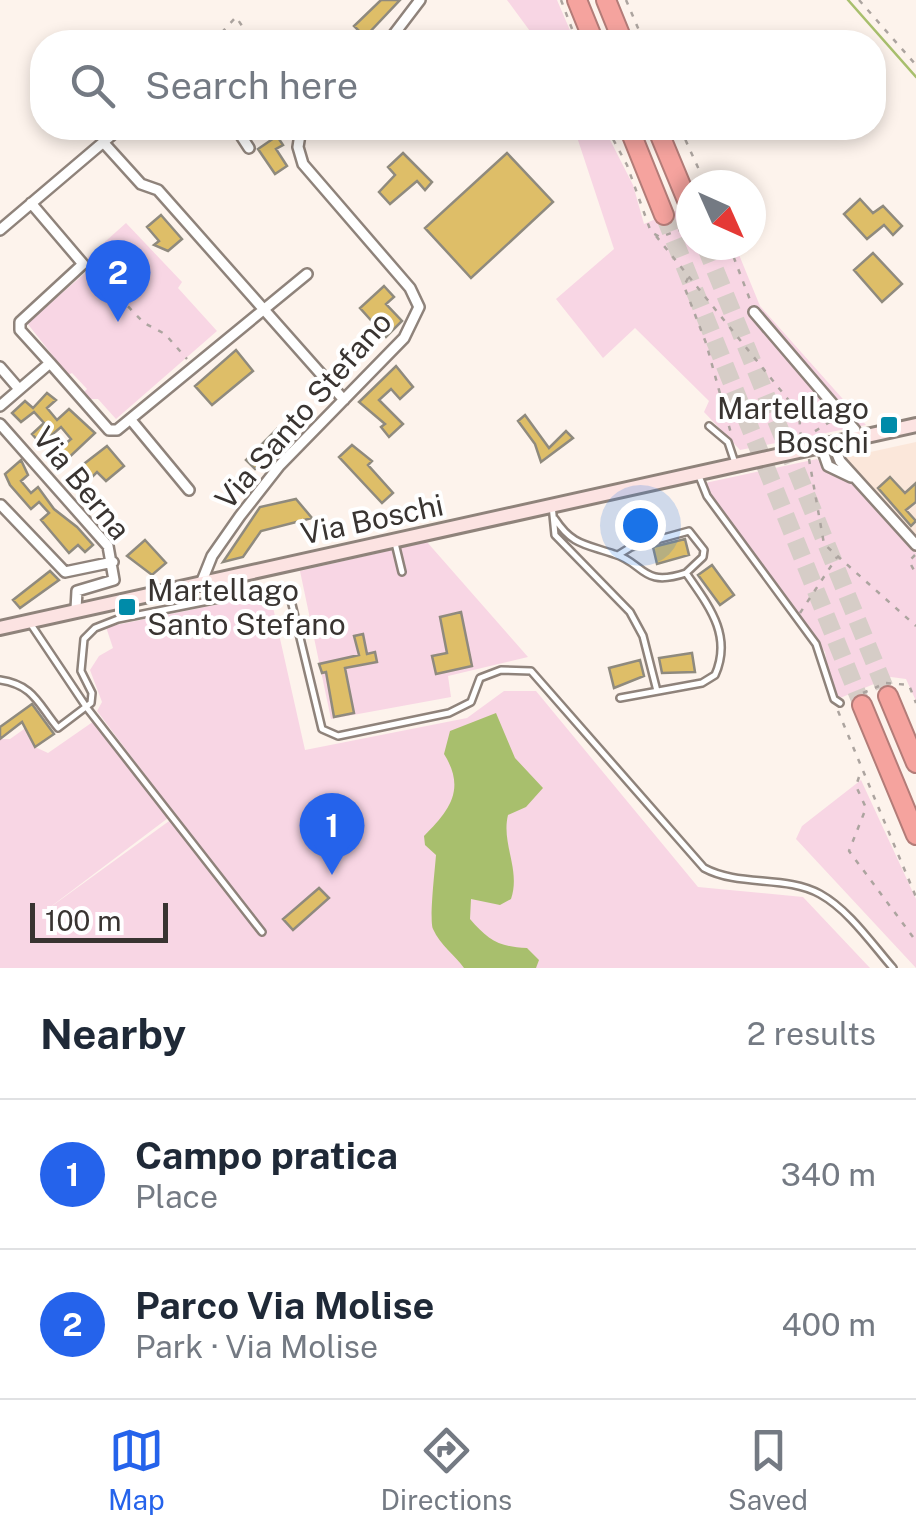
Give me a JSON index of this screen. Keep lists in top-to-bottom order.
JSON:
{
  "streets": {
    "main road": ["Via Boschi"],
    "street": ["Via Santo Stefano", "Via Berna"]
  },
  "crossings": [
    ["Via Santo Stefano", "Via Boschi"],
    ["Via Berna", "Via Boschi"]
  ],
  "places": {
    "transit": ["Martellago Boschi", "Martellago Santo Stefano"]
  },
  "scale_bar": "100 m",
  "north": "bottom right",
  "page": {
    "search": "Search here",
    "pins": ["2", "1"],
    "scale": "100 m",
    "heading": ["Nearby", "2 results"],
    "list": [
      {
        "mark": "1",
        "name": "Campo pratica",
        "note": "Place",
        "value": "340 m"
      },
      {
        "mark": "2",
        "name": "Parco Via Molise",
        "note": "Park · Via Molise",
        "value": "400 m"
      }
    ],
    "nav": ["Map", "Directions", "Saved"]
  }
}
